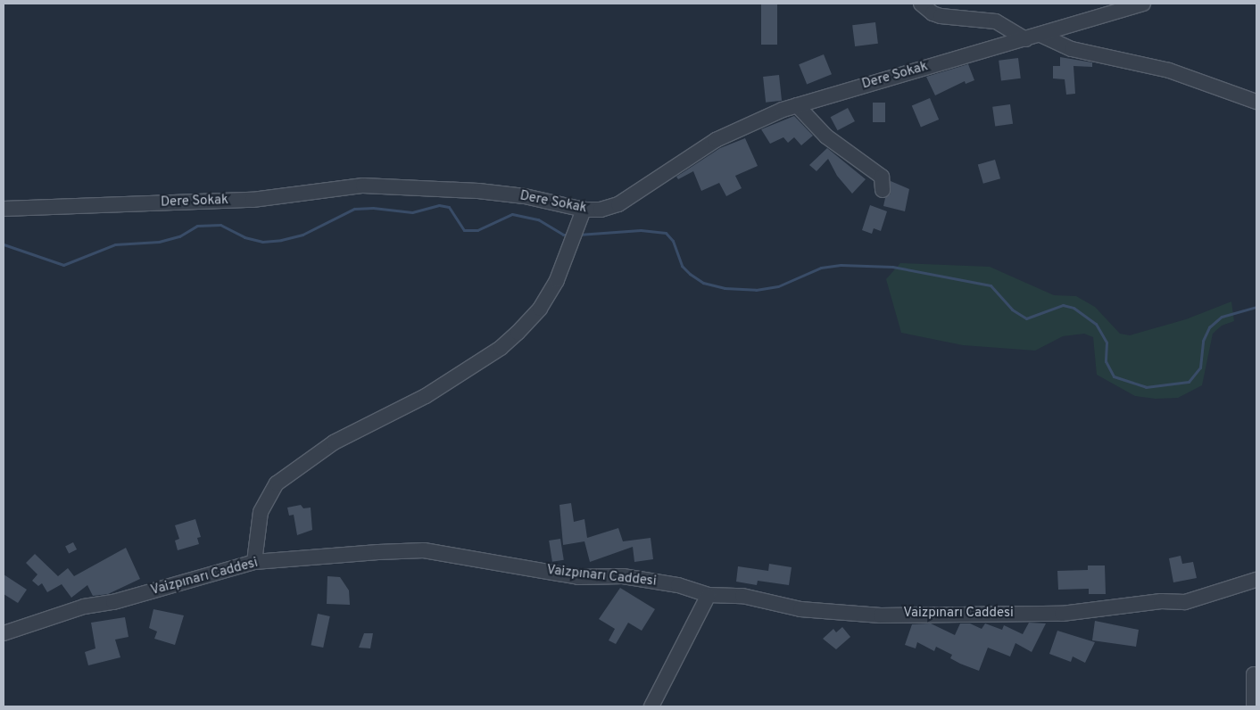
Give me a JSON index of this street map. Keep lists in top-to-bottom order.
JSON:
{
  "streets": {
    "street": ["Dere Sokak", "Vaizpınarı Caddesi"]
  }
}
